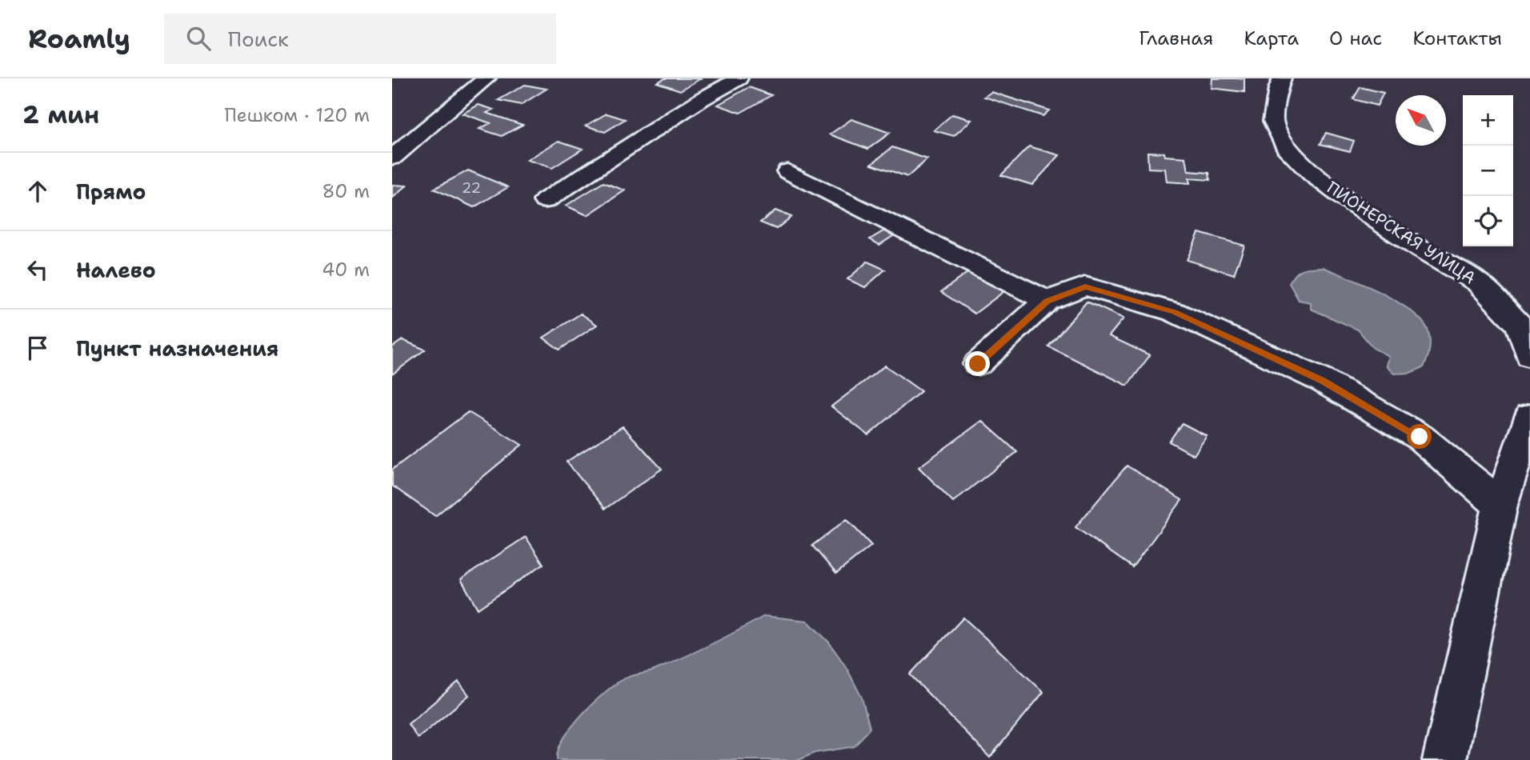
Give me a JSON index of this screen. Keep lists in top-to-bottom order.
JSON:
{
  "streets": {
    "street": ["ПИОНЕРСКАЯ УЛИЦА"]
  },
  "house_numbers": ["22"],
  "north": "top left",
  "page": {
    "header": "Roamly",
    "search": "Поиск",
    "nav": [
      "Главная",
      "Карта",
      "О нас",
      "Контакты"
    ],
    "heading": ["2 мин", "Пешком · 120 m"],
    "map_buttons": ["+", "−"],
    "list": [
      ["Прямо", "80 m"],
      ["Налево", "40 m"],
      "Пункт назначения"
    ]
  }
}
